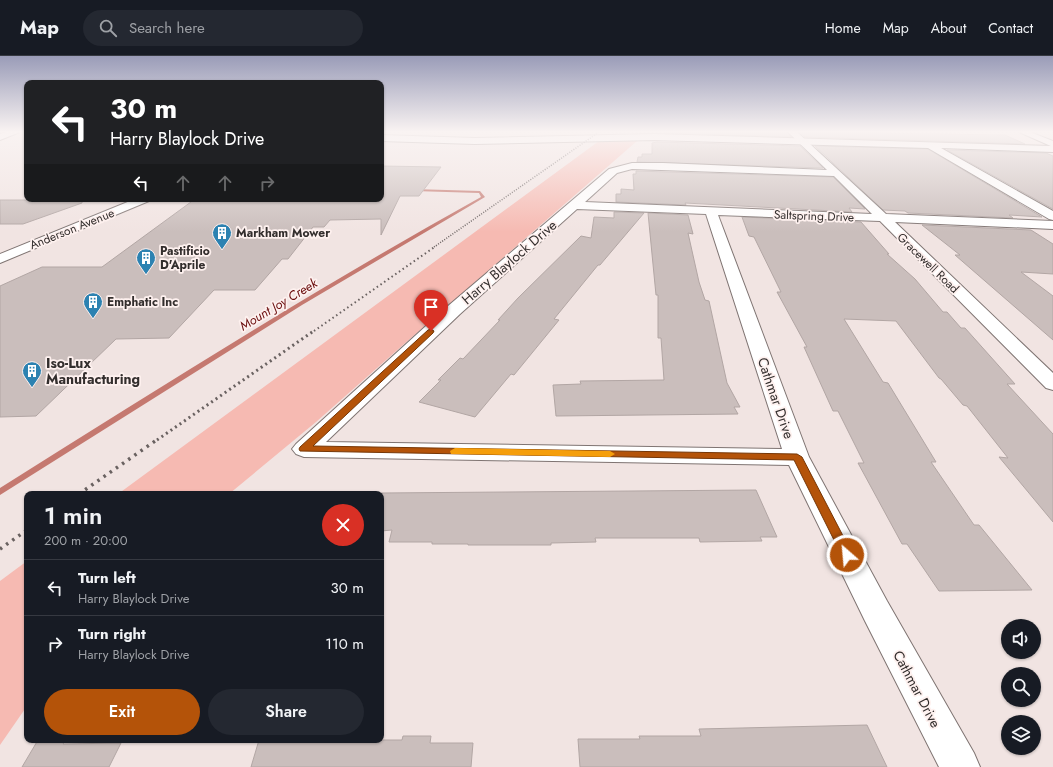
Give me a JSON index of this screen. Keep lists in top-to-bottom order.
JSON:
{
  "streets": {
    "street": [
      "Saltspring Drive",
      "Anderson Avenue",
      "Harry Blaylock Drive",
      "Gracewell Road",
      "Cathmar Drive"
    ]
  },
  "crossings": [
    ["Saltspring Drive", "Harry Blaylock Drive"],
    ["Saltspring Drive", "Gracewell Road"],
    ["Saltspring Drive", "Cathmar Drive"],
    ["Harry Blaylock Drive", "Gracewell Road"],
    ["Harry Blaylock Drive", "Cathmar Drive"]
  ],
  "water": ["Mount Joy Creek"],
  "places": {
    "building": [
      "Markham Mower",
      "Pastificio D'Aprile",
      "Emphatic Inc",
      "Iso-Lux Manufacturing"
    ]
  },
  "page": {
    "header": "Map",
    "search": "Search here",
    "nav": [
      "Home",
      "Map",
      "About",
      "Contact"
    ],
    "turn": ["30 m", "Harry Blaylock Drive"],
    "heading": ["1 min", "200 m · 20:00"],
    "list": [
      {
        "name": "Turn left",
        "note": "Harry Blaylock Drive",
        "value": "30 m"
      },
      {
        "name": "Turn right",
        "note": "Harry Blaylock Drive",
        "value": "110 m"
      }
    ],
    "buttons": ["Exit", "Share"]
  }
}
